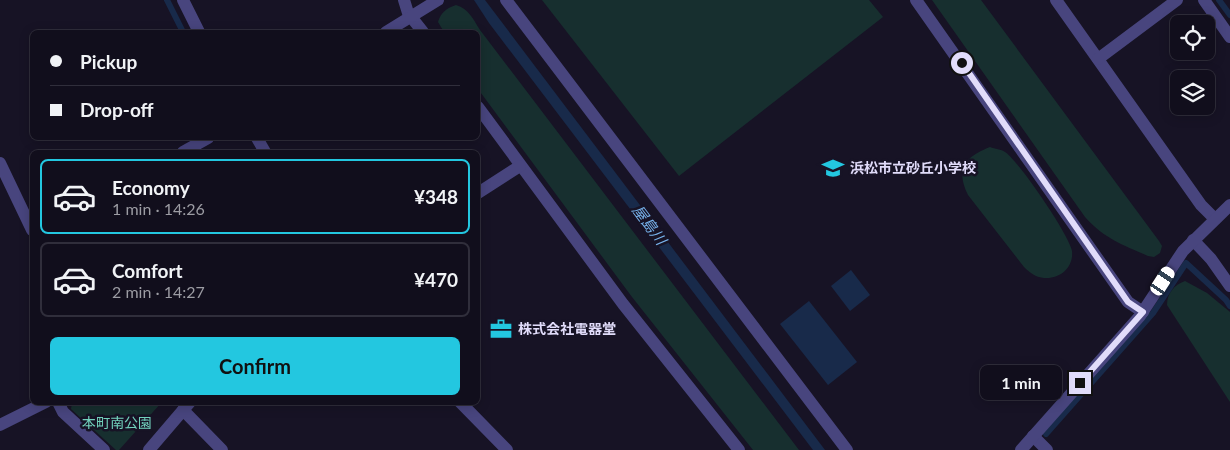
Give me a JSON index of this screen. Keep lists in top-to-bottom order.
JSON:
{
  "water": ["屋島川"],
  "parks": ["本町南公園"],
  "places": {
    "school or university": ["浜松市立砂丘小学校"],
    "office": ["株式会社電器堂"]
  },
  "page": {
    "banner": ["Pickup", "Drop-off"],
    "list": [
      {
        "name": "Economy",
        "note": "1 min · 14:26",
        "value": "¥348"
      },
      {
        "name": "Comfort",
        "note": "2 min · 14:27",
        "value": "¥470"
      }
    ],
    "buttons": "Confirm",
    "bubble": "1 min"
  }
}
